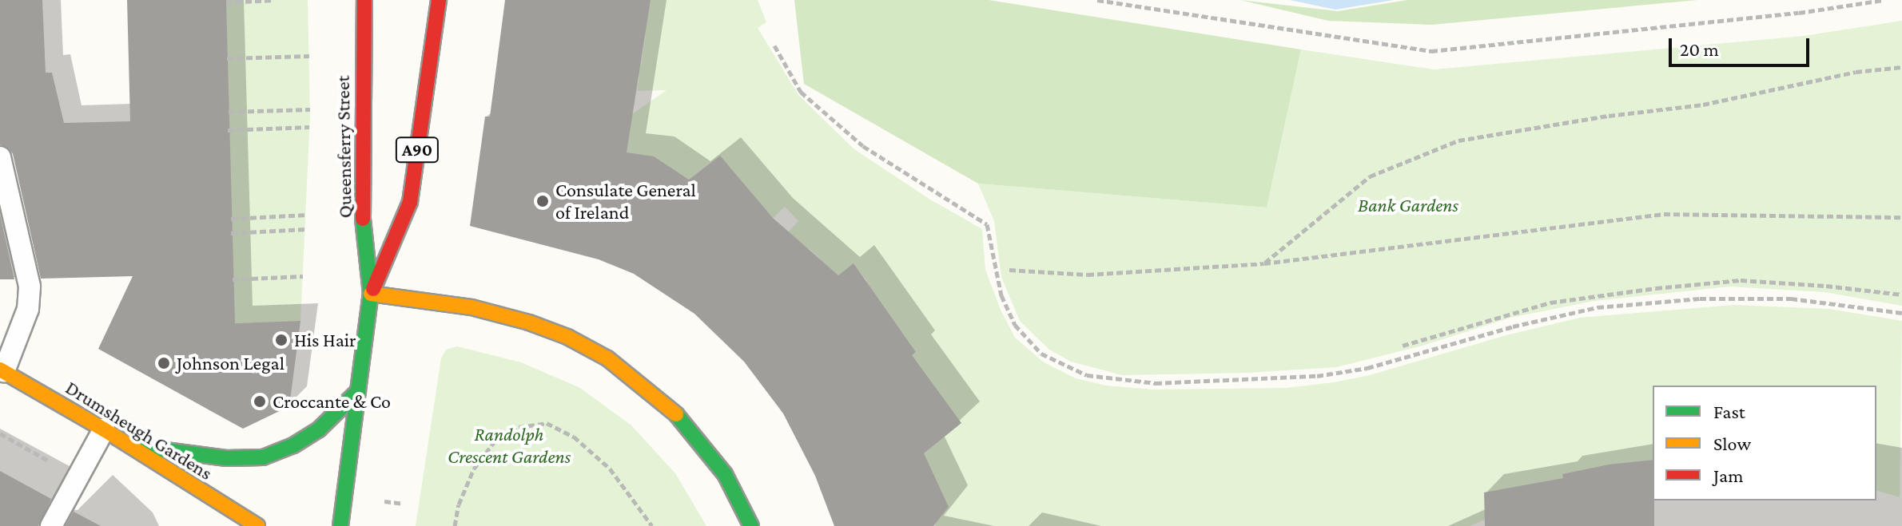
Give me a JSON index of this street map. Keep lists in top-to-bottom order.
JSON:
{
  "streets": {
    "street": ["Queensferry Street", "A90", "Drumsheugh Gardens"]
  },
  "parks": ["Bank Gardens", "Randolph Crescent Gardens"],
  "places": [
    "Consulate General of Ireland",
    "His Hair",
    "Johnson Legal",
    "Croccante & Co"
  ],
  "legend": ["Fast", "Slow", "Jam"],
  "scale_bar": "20 m"
}
